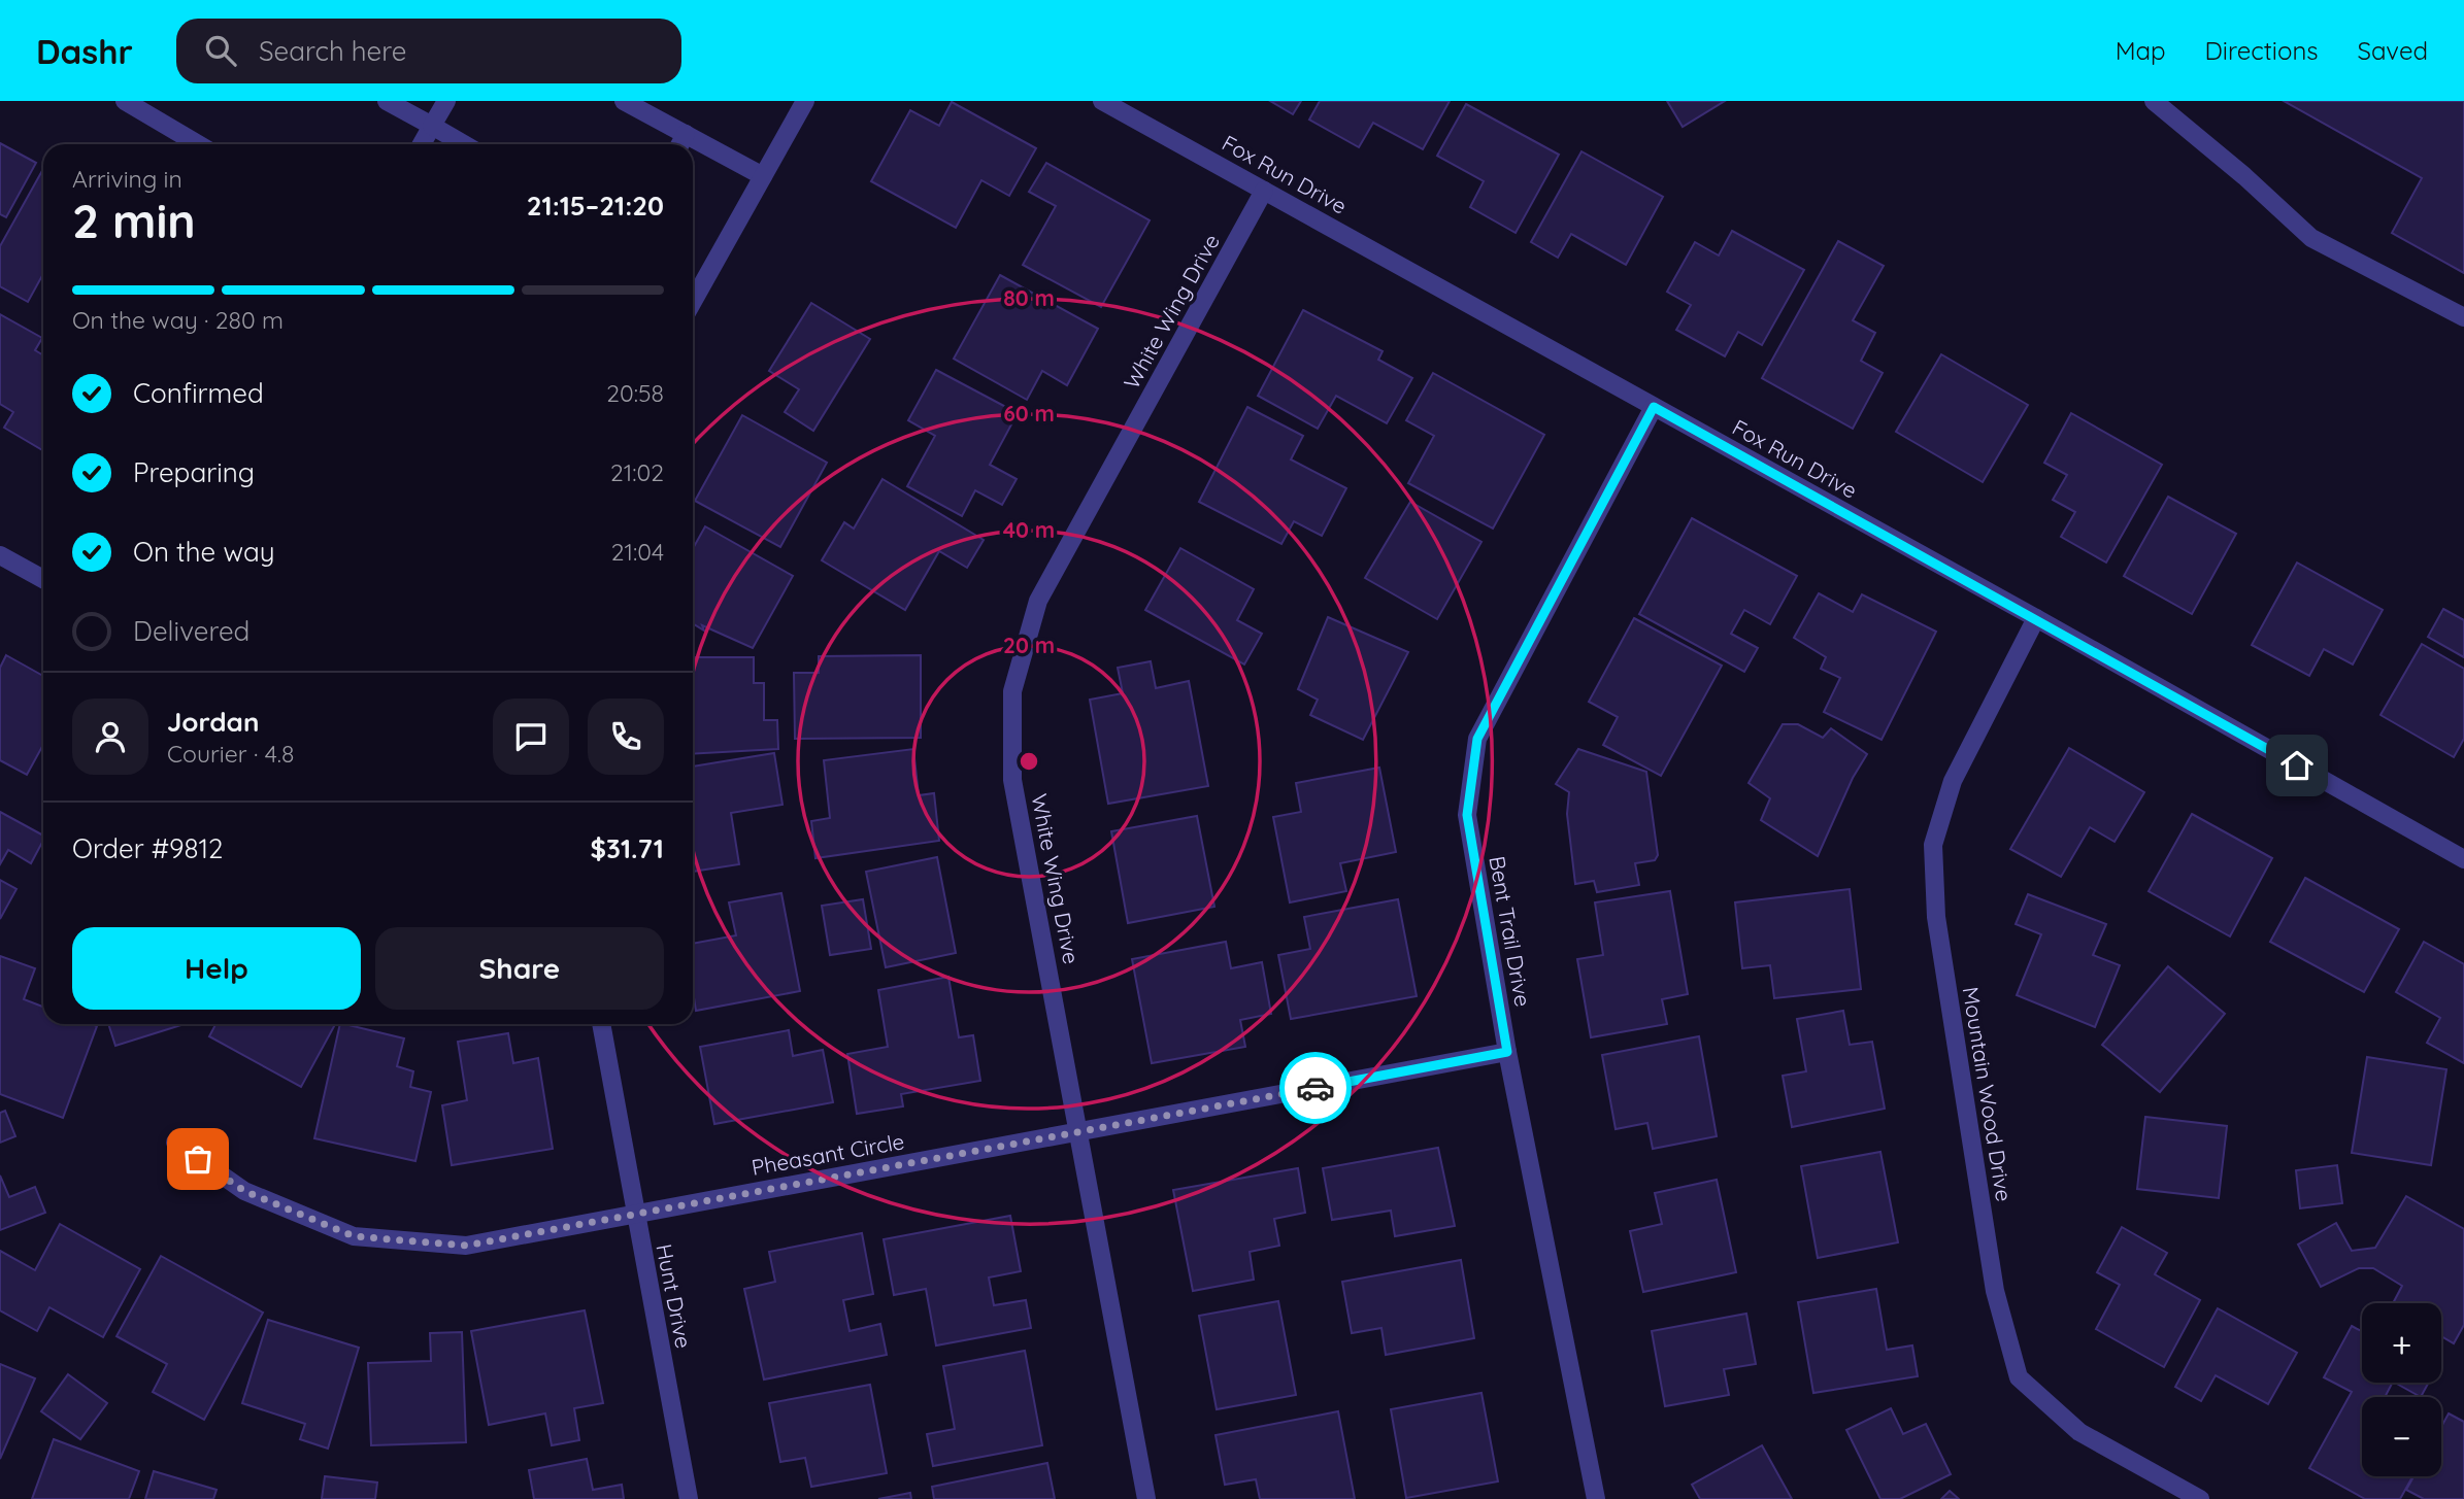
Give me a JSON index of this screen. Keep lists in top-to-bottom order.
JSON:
{
  "streets": {
    "street": [
      "Fox Run Drive",
      "White Wing Drive",
      "Bent Trail Drive",
      "Mountain Wood Drive",
      "Pheasant Circle",
      "Hunt Drive"
    ]
  },
  "crossings": [
    ["Fox Run Drive", "White Wing Drive"],
    ["Fox Run Drive", "Bent Trail Drive"],
    ["Fox Run Drive", "Mountain Wood Drive"],
    ["White Wing Drive", "Pheasant Circle"],
    ["Bent Trail Drive", "Pheasant Circle"],
    ["Pheasant Circle", "Hunt Drive"]
  ],
  "page": {
    "header": "Dashr",
    "search": "Search here",
    "nav": ["Map", "Directions", "Saved"],
    "heading": ["2 min", "Arriving in", "21:15–21:20"],
    "panel": [
      "Jordan",
      "Courier · 4.8",
      "Order #9812",
      "$31.71"
    ],
    "bar": "On the way · 280 m",
    "list": [
      ["Confirmed", "20:58"],
      ["Preparing", "21:02"],
      ["On the way", "21:04"],
      "Delivered"
    ],
    "buttons": ["Help", "Share"],
    "map_buttons": ["+", "−"]
  },
  "rings": [
    "80 m",
    "60 m",
    "40 m",
    "20 m"
  ]
}
